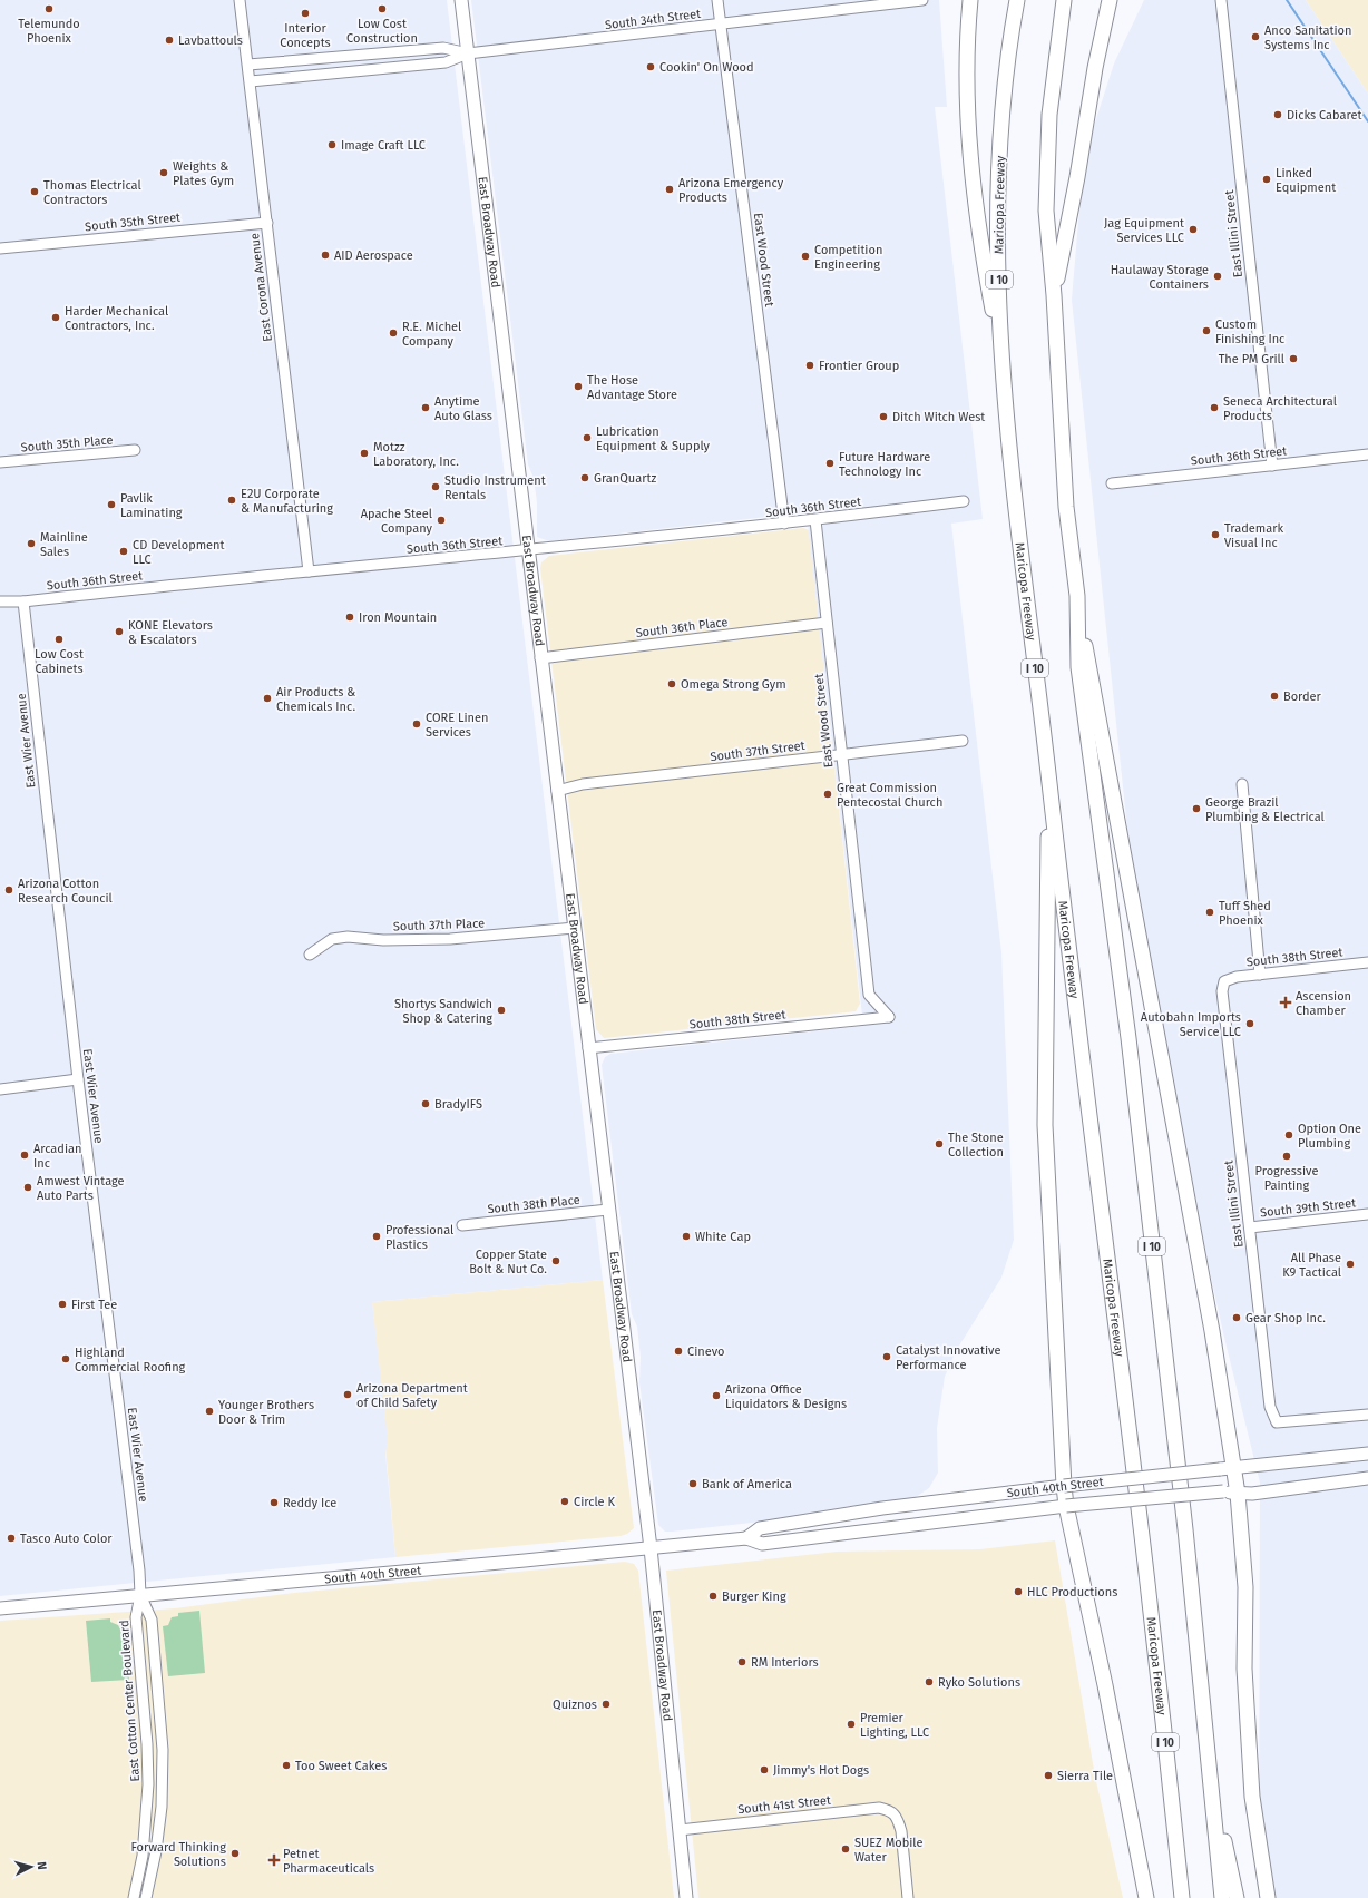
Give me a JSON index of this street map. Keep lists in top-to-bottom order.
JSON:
{
  "streets": {
    "highway": ["Maricopa Freeway", "I 10"],
    "main road": ["East Broadway Road", "South 40th Street"],
    "street": [
      "South 34th Street",
      "South 35th Street",
      "East Illini Street",
      "East Wood Street",
      "East Corona Avenue",
      "South 35th Place",
      "South 36th Street",
      "South 36th Place",
      "East Wier Avenue",
      "South 37th Street",
      "South 37th Place",
      "South 38th Street",
      "South 38th Place",
      "South 39th Street",
      "East Cotton Center Boulevard",
      "South 41st Street"
    ]
  },
  "crossings": [
    ["South 34th Street", "East Broadway Road"],
    ["South 34th Street", "East Wood Street"],
    ["South 34th Street", "East Corona Avenue"],
    ["South 35th Street", "East Corona Avenue"],
    ["East Broadway Road", "South 36th Street"],
    ["East Broadway Road", "South 36th Place"],
    ["East Broadway Road", "South 37th Street"],
    ["East Broadway Road", "South 37th Place"],
    ["East Broadway Road", "South 38th Street"],
    ["East Broadway Road", "South 38th Place"],
    ["East Broadway Road", "South 40th Street"],
    ["East Broadway Road", "South 41st Street"],
    ["East Illini Street", "South 36th Street"],
    ["East Illini Street", "South 38th Street"],
    ["East Illini Street", "South 39th Street"],
    ["East Wood Street", "South 36th Street"],
    ["East Wood Street", "South 36th Place"],
    ["East Wood Street", "South 37th Street"],
    ["East Wood Street", "South 38th Street"],
    ["East Corona Avenue", "South 36th Street"],
    ["South 36th Street", "East Wier Avenue"],
    ["East Wier Avenue", "South 40th Street"],
    ["East Wier Avenue", "East Cotton Center Boulevard"],
    ["South 40th Street", "East Cotton Center Boulevard"]
  ],
  "places": {
    "other": [
      "Telemundo Phoenix",
      "Low Cost Construction",
      "Interior Concepts",
      "Anco Sanitation Systems Inc",
      "Lavbattouls",
      "Cookin' On Wood",
      "Dicks Cabaret",
      "Image Craft LLC",
      "Weights & Plates Gym",
      "Linked Equipment",
      "Arizona Emergency Products",
      "Thomas Electrical Contractors",
      "Jag Equipment Services LLC",
      "AID Aerospace",
      "Competition Engineering",
      "Haulaway Storage Containers",
      "Harder Mechanical Contractors, Inc.",
      "Custom Finishing Inc",
      "R.E. Michel Company",
      "The PM Grill",
      "Frontier Group",
      "The Hose Advantage Store",
      "Anytime Auto Glass",
      "Seneca Architectural Products",
      "Ditch Witch West",
      "Lubrication Equipment & Supply",
      "Motzz Laboratory, Inc.",
      "Future Hardware Technology Inc",
      "GranQuartz",
      "Studio Instrument Rentals",
      "E2U Corporate & Manufacturing",
      "Pavlik Laminating",
      "Apache Steel Company",
      "Trademark Visual Inc",
      "Mainline Sales",
      "CD Development LLC",
      "Iron Mountain",
      "KONE Elevators & Escalators",
      "Low Cost Cabinets",
      "Omega Strong Gym",
      "Border",
      "Air Products & Chemicals Inc.",
      "CORE Linen Services",
      "Great Commission Pentecostal Church",
      "George Brazil Plumbing & Electrical",
      "Arizona Cotton Research Council",
      "Tuff Shed Phoenix",
      "Shortys Sandwich Shop & Catering",
      "Autobahn Imports Service LLC",
      "BradyIFS",
      "Option One Plumbing",
      "The Stone Collection",
      "Arcadian Inc",
      "Progressive Painting",
      "Amwest Vintage Auto Parts",
      "Professional Plastics",
      "White Cap",
      "Copper State Bolt & Nut Co.",
      "All Phase K9 Tactical",
      "First Tee",
      "Gear Shop Inc.",
      "Cinevo",
      "Catalyst Innovative Performance",
      "Highland Commercial Roofing",
      "Arizona Department of Child Safety",
      "Arizona Office Liquidators & Designs",
      "Younger Brothers Door & Trim",
      "Bank of America",
      "Circle K",
      "Reddy Ice",
      "Tasco Auto Color",
      "HLC Productions",
      "Burger King",
      "RM Interiors",
      "Ryko Solutions",
      "Quiznos",
      "Premier Lighting, LLC",
      "Too Sweet Cakes",
      "Jimmy's Hot Dogs",
      "Sierra Tile",
      "SUEZ Mobile Water",
      "Forward Thinking Solutions"
    ],
    "health": ["Ascension Chamber", "Petnet Pharmaceuticals"]
  },
  "north": "right"
}
